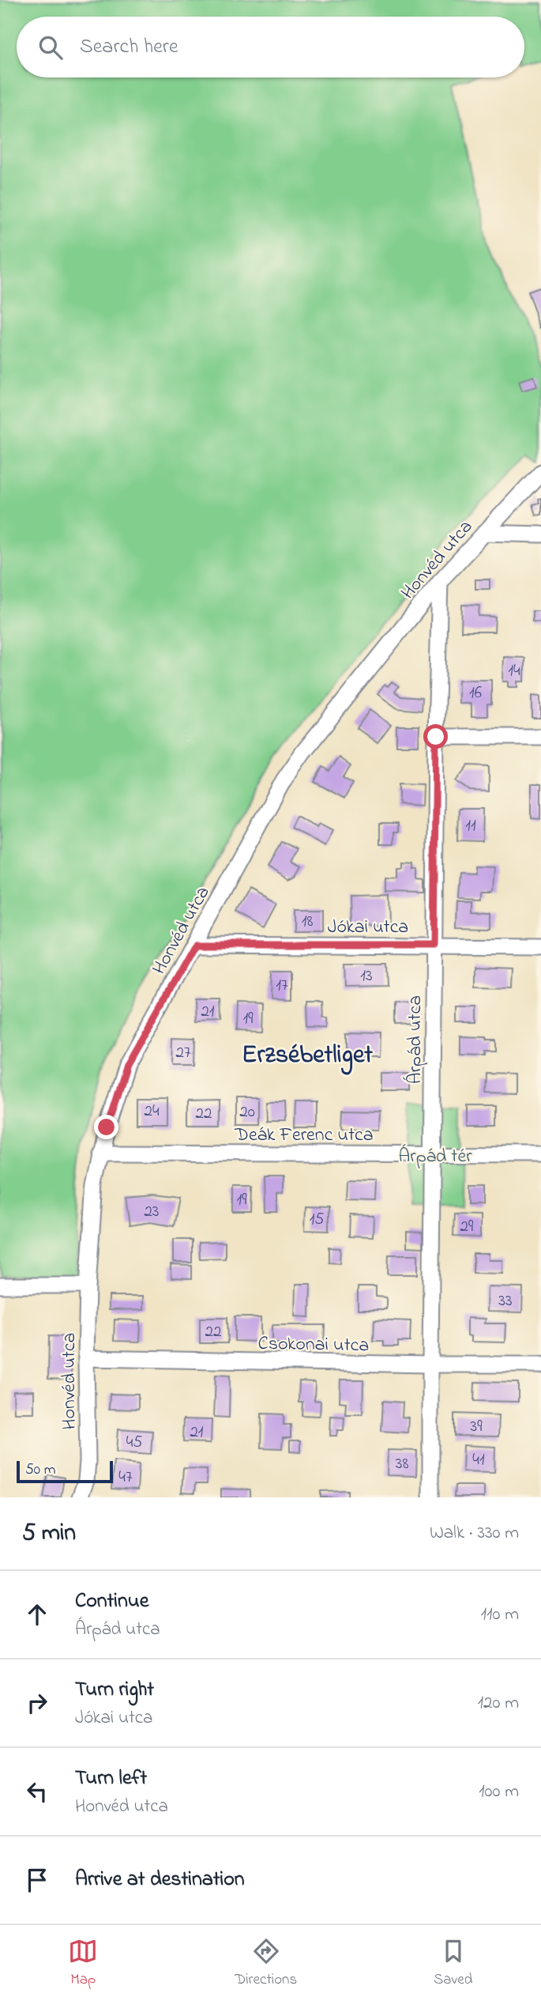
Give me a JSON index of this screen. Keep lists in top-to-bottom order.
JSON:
{
  "streets": {
    "street": [
      "Honvéd utca",
      "Jókai utca",
      "Árpád utca",
      "Deák Ferenc utca",
      "Csokonai utca"
    ]
  },
  "crossings": [
    ["Honvéd utca", "Jókai utca"],
    ["Honvéd utca", "Árpád utca"],
    ["Honvéd utca", "Deák Ferenc utca"],
    ["Honvéd utca", "Csokonai utca"],
    ["Jókai utca", "Árpád utca"],
    ["Árpád utca", "Deák Ferenc utca"],
    ["Árpád utca", "Csokonai utca"]
  ],
  "districts": ["Erzsébetliget"],
  "parks": ["Árpád tér"],
  "house_numbers": [
    "14",
    "16",
    "11",
    "18",
    "13",
    "17",
    "21",
    "19",
    "27",
    "24",
    "20",
    "22",
    "19",
    "23",
    "15",
    "29",
    "33",
    "22",
    "39",
    "21",
    "45",
    "41",
    "38",
    "47"
  ],
  "scale_bar": "50 m",
  "page": {
    "search": "Search here",
    "scale": "50 m",
    "heading": ["5 min", "Walk · 330 m"],
    "list": [
      ["Continue", "Árpád utca", "110 m"],
      ["Turn right", "Jókai utca", "120 m"],
      ["Turn left", "Honvéd utca", "100 m"],
      "Arrive at destination"
    ],
    "nav": ["Map", "Directions", "Saved"]
  }
}
